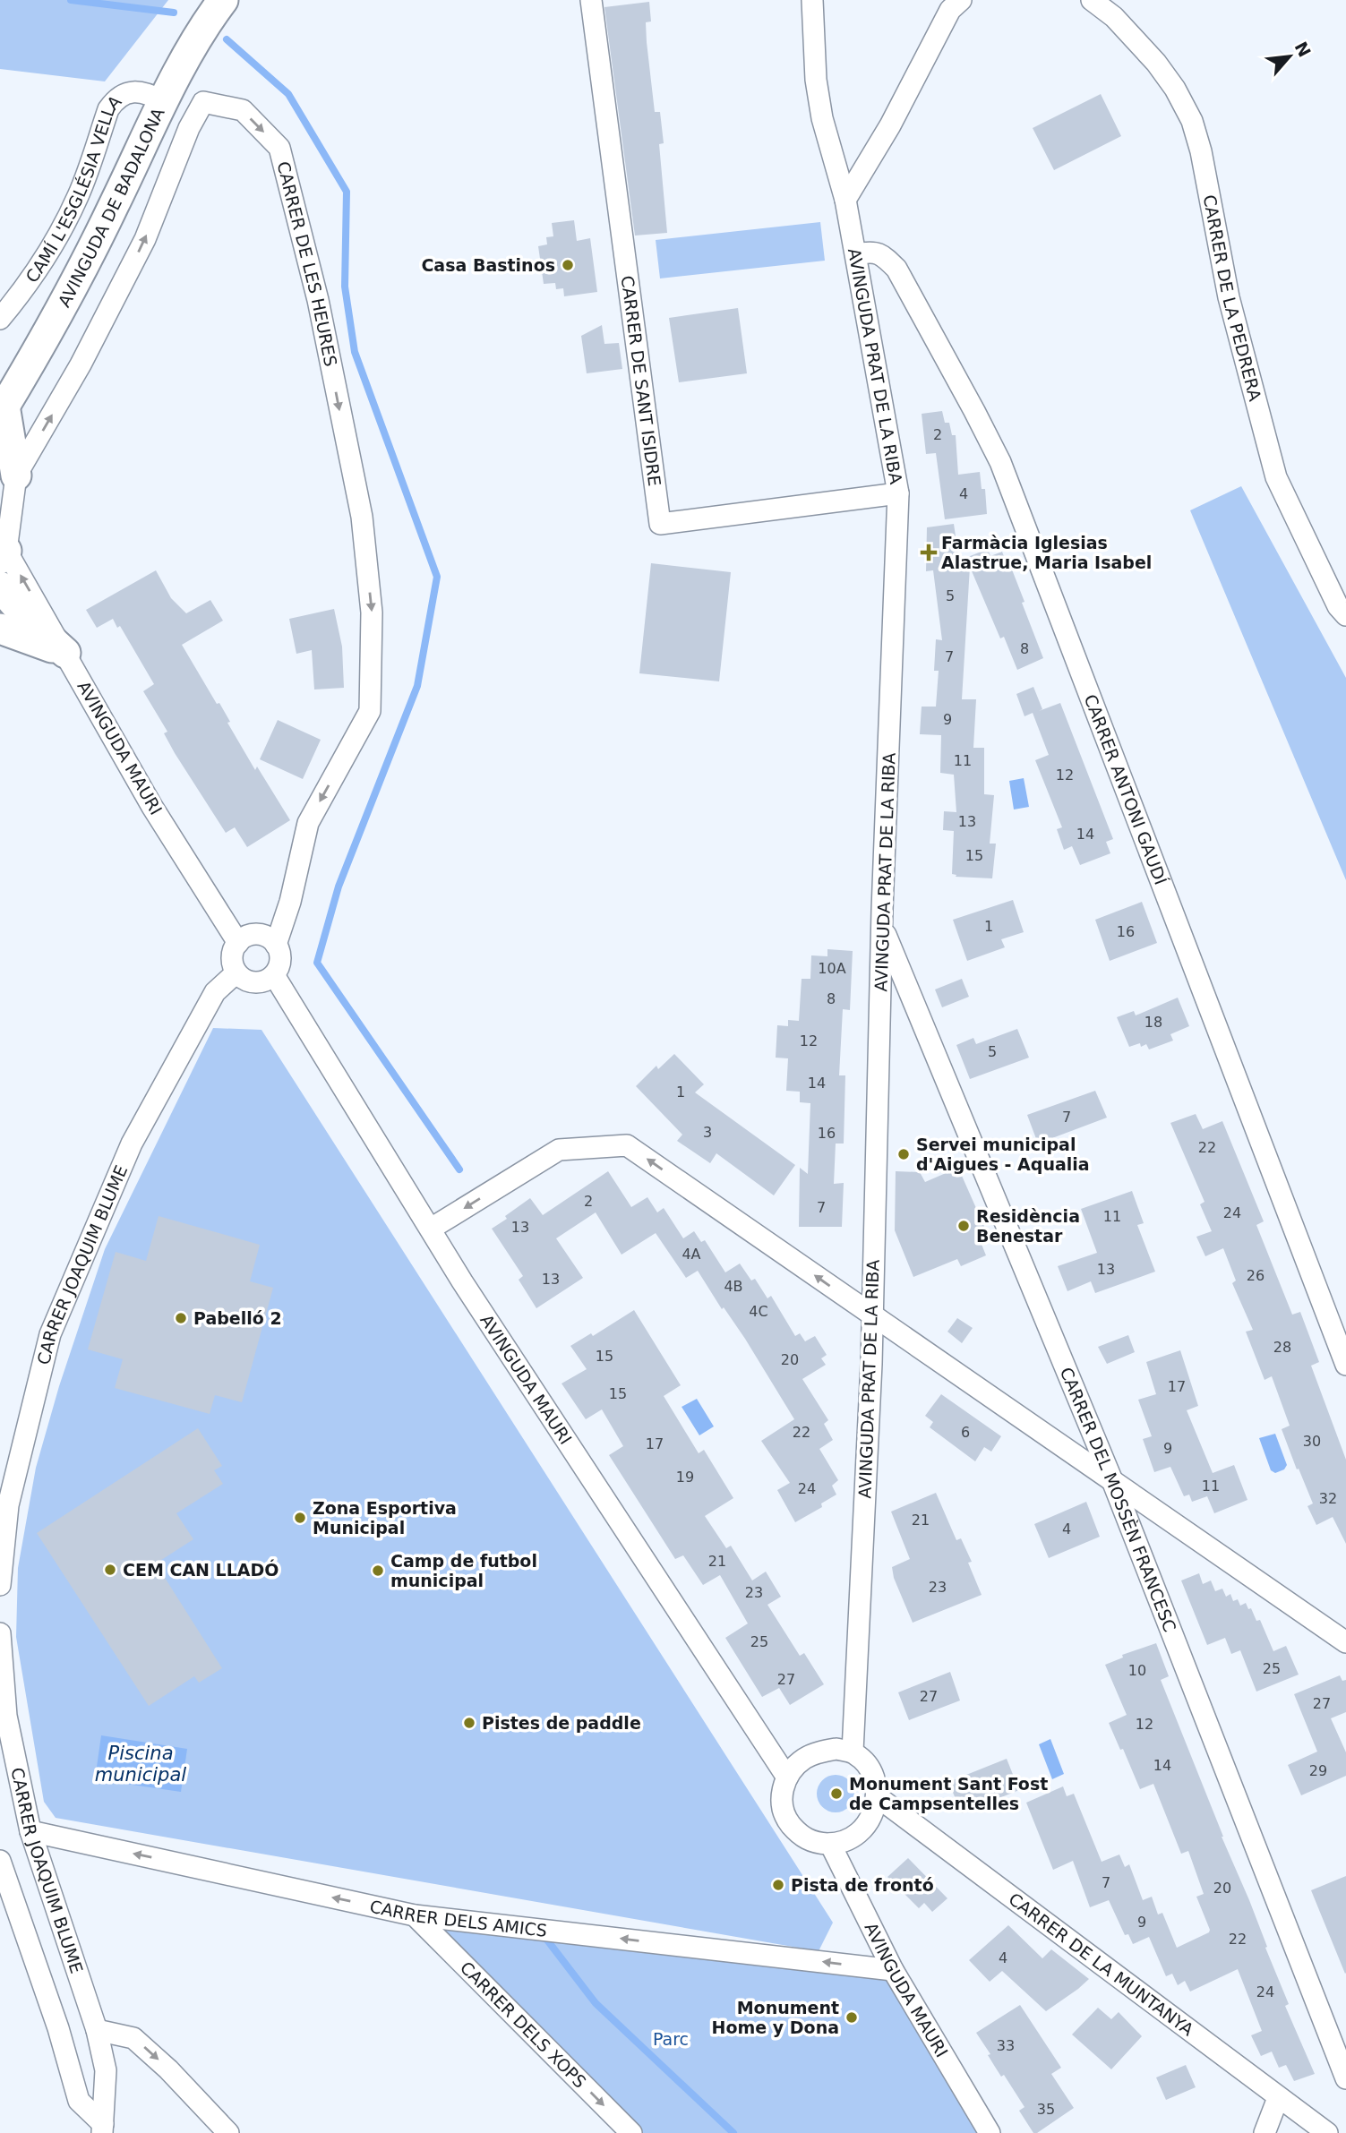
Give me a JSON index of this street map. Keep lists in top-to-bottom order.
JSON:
{
  "streets": {
    "street": [
      "CAMÍ L'ESGLÉSIA VELLA",
      "AVINGUDA DE BADALONA",
      "CARRER DE LES HEURES",
      "CARRER DE LA PEDRERA",
      "AVINGUDA PRAT DE LA RIBA",
      "CARRER DE SANT ISIDRE",
      "AVINGUDA MAURI",
      "CARRER ANTONI GAUDÍ",
      "CARRER JOAQUIM BLUME",
      "CARRER DEL MOSSÈN FRANCESC",
      "CARRER DELS AMICS",
      "CARRER DE LA MUNTANYA",
      "CARRER DELS XOPS"
    ]
  },
  "crossings": [
    ["CAMÍ L'ESGLÉSIA VELLA", "AVINGUDA DE BADALONA"],
    ["CARRER DE LES HEURES", "AVINGUDA MAURI"],
    ["CARRER DE LES HEURES", "CARRER JOAQUIM BLUME"],
    ["AVINGUDA PRAT DE LA RIBA", "CARRER DE SANT ISIDRE"],
    ["AVINGUDA PRAT DE LA RIBA", "AVINGUDA MAURI"],
    ["AVINGUDA PRAT DE LA RIBA", "CARRER ANTONI GAUDÍ"],
    ["AVINGUDA PRAT DE LA RIBA", "CARRER DEL MOSSÈN FRANCESC"],
    ["AVINGUDA PRAT DE LA RIBA", "CARRER DE LA MUNTANYA"],
    ["AVINGUDA MAURI", "CARRER JOAQUIM BLUME"],
    ["AVINGUDA MAURI", "CARRER DELS AMICS"],
    ["AVINGUDA MAURI", "CARRER DE LA MUNTANYA"],
    ["CARRER JOAQUIM BLUME", "CARRER DELS AMICS"],
    ["CARRER DELS AMICS", "CARRER DELS XOPS"]
  ],
  "one_way": ["CARRER DELS AMICS", "CARRER DELS XOPS"],
  "water": ["Piscina municipal"],
  "parks": ["Parc"],
  "places": {
    "other": [
      "Casa Bastinos",
      "Servei municipal d'Aigues - Aqualia",
      "Residència Benestar",
      "Pabelló 2",
      "Zona Esportiva Municipal",
      "CEM CAN LLADÓ",
      "Camp de futbol municipal",
      "Pistes de paddle",
      "Monument Sant Fost de Campsentelles",
      "Pista de frontó",
      "Monument Home y Dona"
    ],
    "health": ["Farmàcia Iglesias Alastrue, Maria Isabel"]
  },
  "house_numbers": [
    "2",
    "4",
    "5",
    "8",
    "7",
    "9",
    "11",
    "12",
    "13",
    "14",
    "15",
    "1",
    "16",
    "10A",
    "8",
    "18",
    "12",
    "5",
    "14",
    "1",
    "7",
    "3",
    "16",
    "22",
    "2",
    "7",
    "24",
    "11",
    "13",
    "4A",
    "13",
    "26",
    "13",
    "4B",
    "4C",
    "28",
    "15",
    "20",
    "17",
    "15",
    "22",
    "6",
    "30",
    "17",
    "9",
    "19",
    "11",
    "24",
    "32",
    "21",
    "4",
    "21",
    "23",
    "23",
    "25",
    "25",
    "10",
    "27",
    "27",
    "27",
    "12",
    "14",
    "29",
    "7",
    "20",
    "9",
    "22",
    "4",
    "24",
    "33",
    "35"
  ],
  "north": "top right"
}
